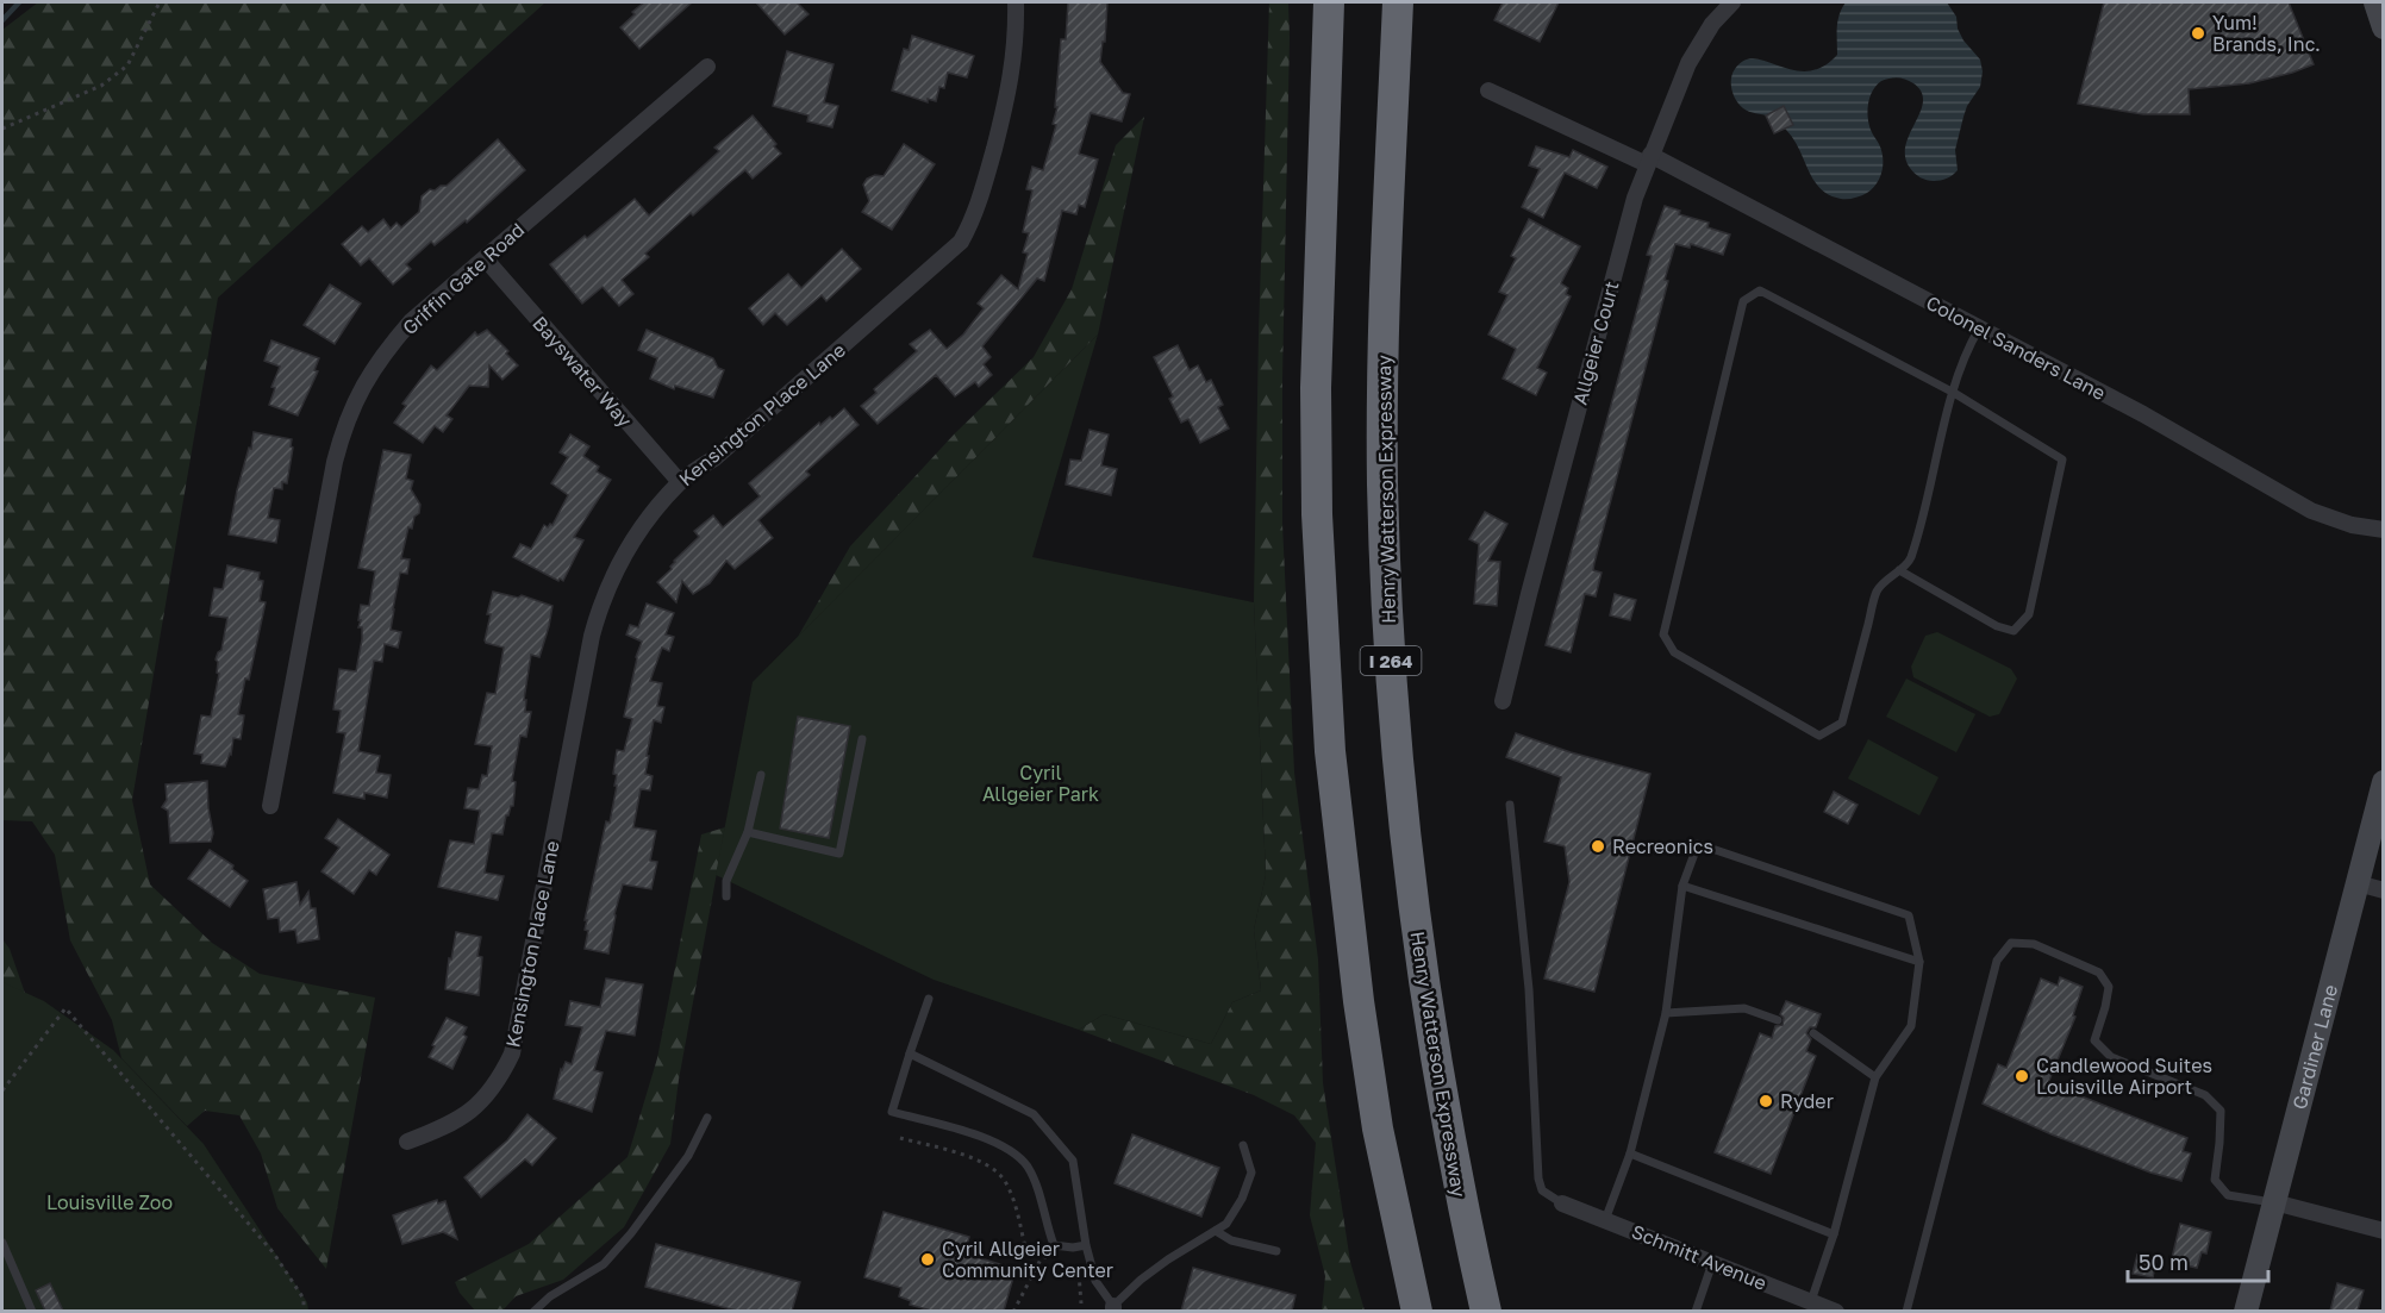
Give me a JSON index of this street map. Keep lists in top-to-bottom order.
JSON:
{
  "streets": {
    "highway": ["Henry Watterson Expressway", "I 264"],
    "street": [
      "Griffin Gate Road",
      "Allgeier Court",
      "Colonel Sanders Lane",
      "Bayswater Way",
      "Kensington Place Lane",
      "Gardiner Lane",
      "Schmitt Avenue"
    ]
  },
  "crossings": [
    ["Griffin Gate Road", "Bayswater Way"],
    ["Allgeier Court", "Colonel Sanders Lane"],
    ["Bayswater Way", "Kensington Place Lane"]
  ],
  "parks": ["Cyril Allgeier Park", "Louisville Zoo"],
  "places": [
    "Yum! Brands, Inc.",
    "Recreonics",
    "Candlewood Suites Louisville Airport",
    "Ryder",
    "Cyril Allgeier Community Center"
  ],
  "scale_bar": "50 m"
}
